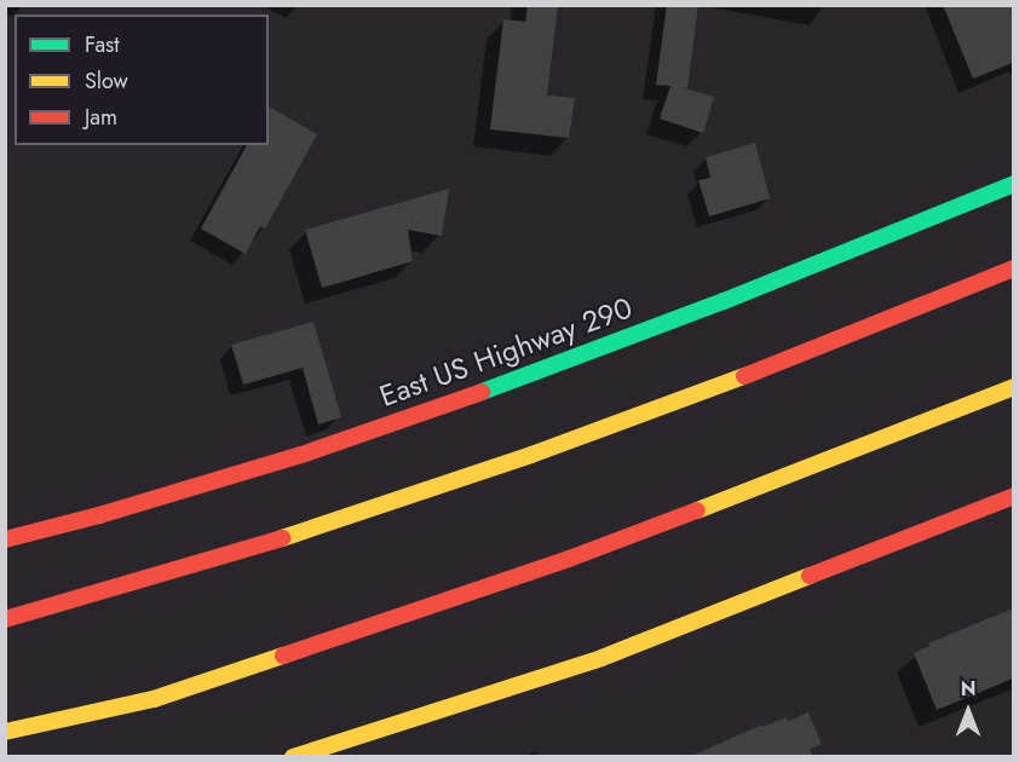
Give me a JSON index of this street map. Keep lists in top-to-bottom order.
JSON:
{
  "streets": {
    "main road": ["East US Highway 290"]
  },
  "legend": ["Fast", "Slow", "Jam"],
  "north": "top"
}
